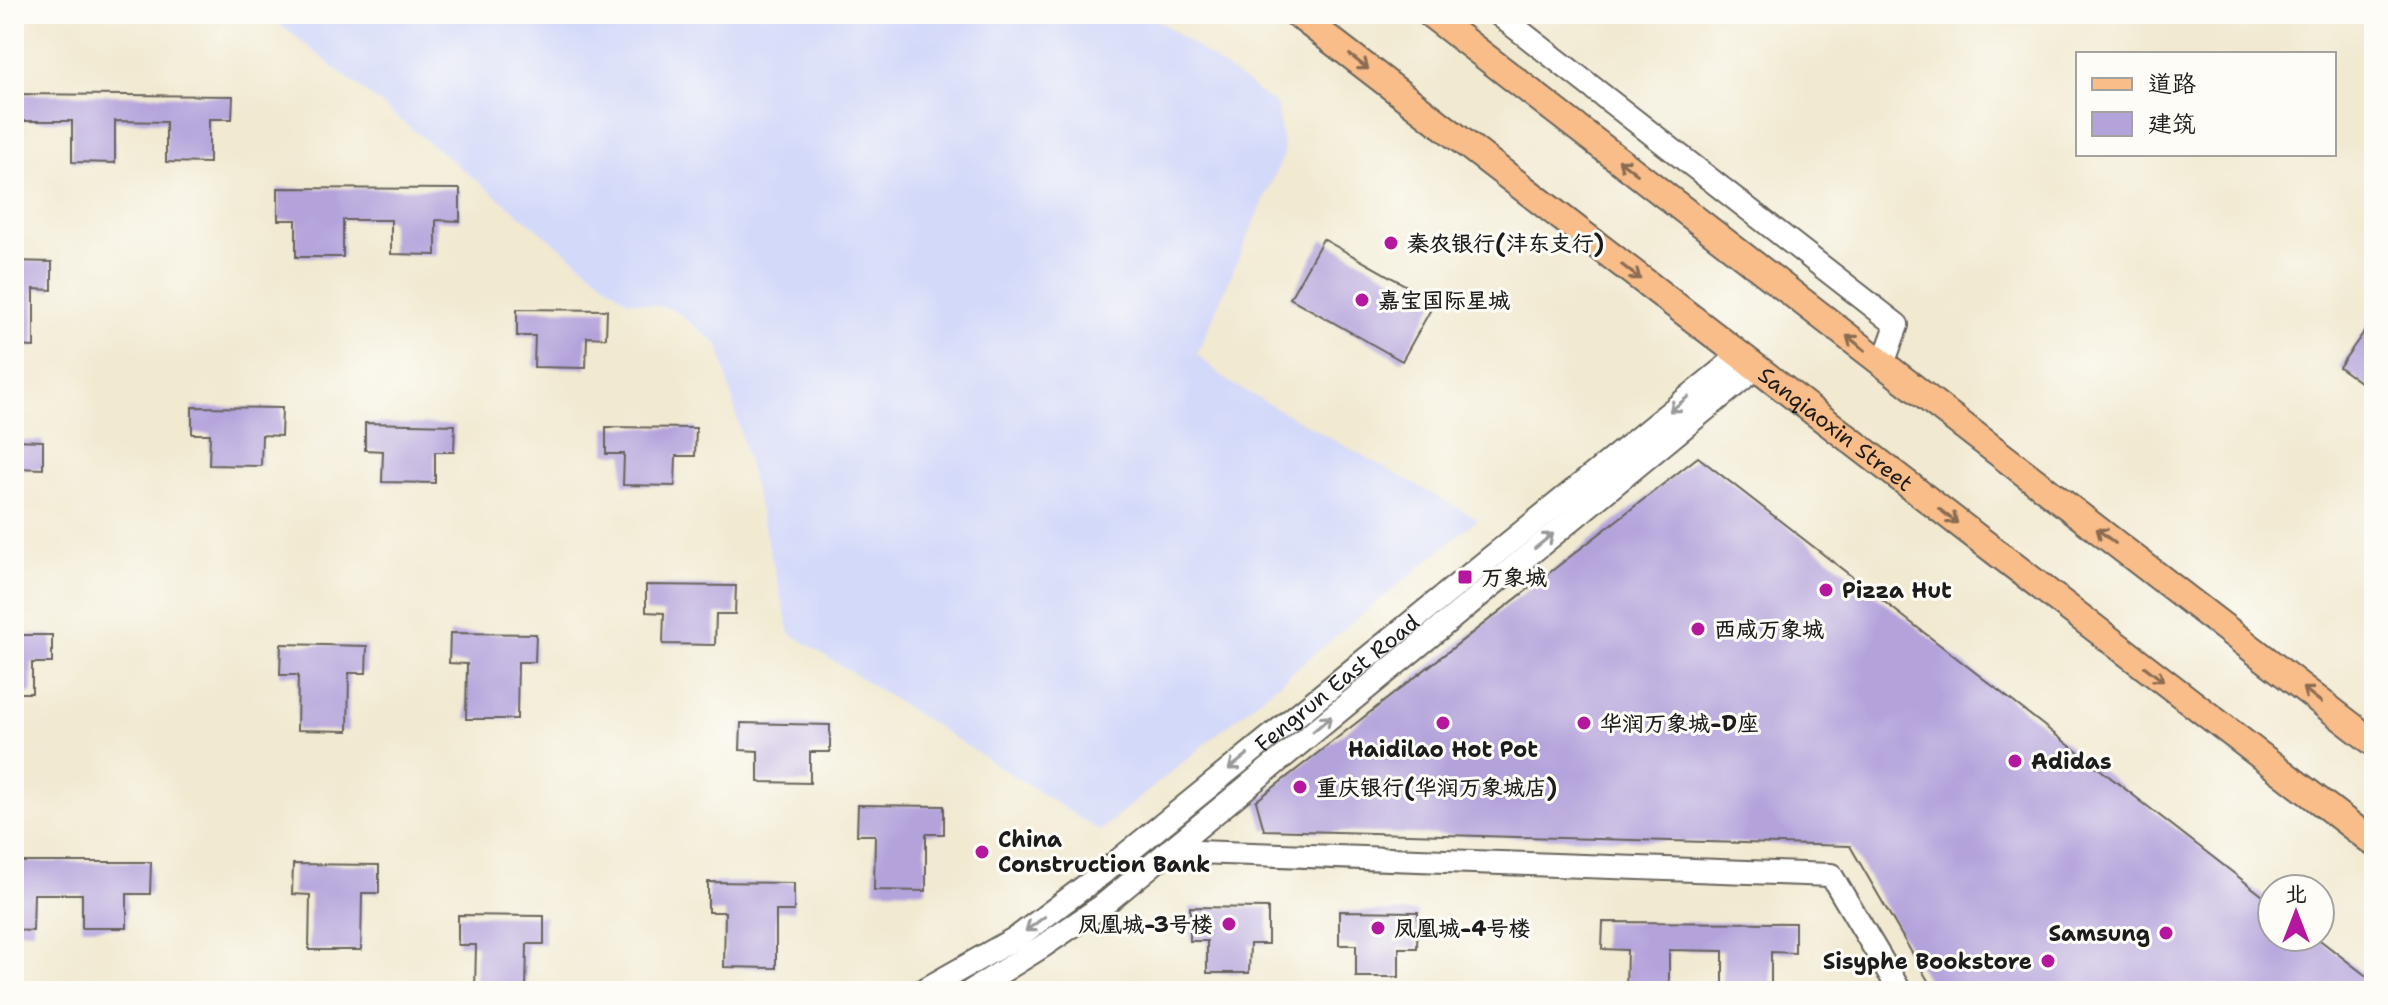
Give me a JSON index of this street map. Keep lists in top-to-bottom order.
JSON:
{
  "streets": {
    "main road": ["Sanqiaoxin Street"],
    "street": ["Fengrun East Road"]
  },
  "crossings": [
    ["Sanqiaoxin Street", "Fengrun East Road"]
  ],
  "places": {
    "other": [
      "秦农银行(沣东支行)",
      "嘉宝国际星城",
      "Pizza Hut",
      "西咸万象城",
      "Haidilao Hot Pot",
      "华润万象城-D座",
      "Adidas",
      "重庆银行(华润万象城店)",
      "China Construction Bank",
      "凤凰城-3号楼",
      "凤凰城-4号楼",
      "Samsung",
      "Sisyphe Bookstore"
    ],
    "transit": ["万象城"]
  },
  "legend": ["道路", "建筑"],
  "north": "top"
}
